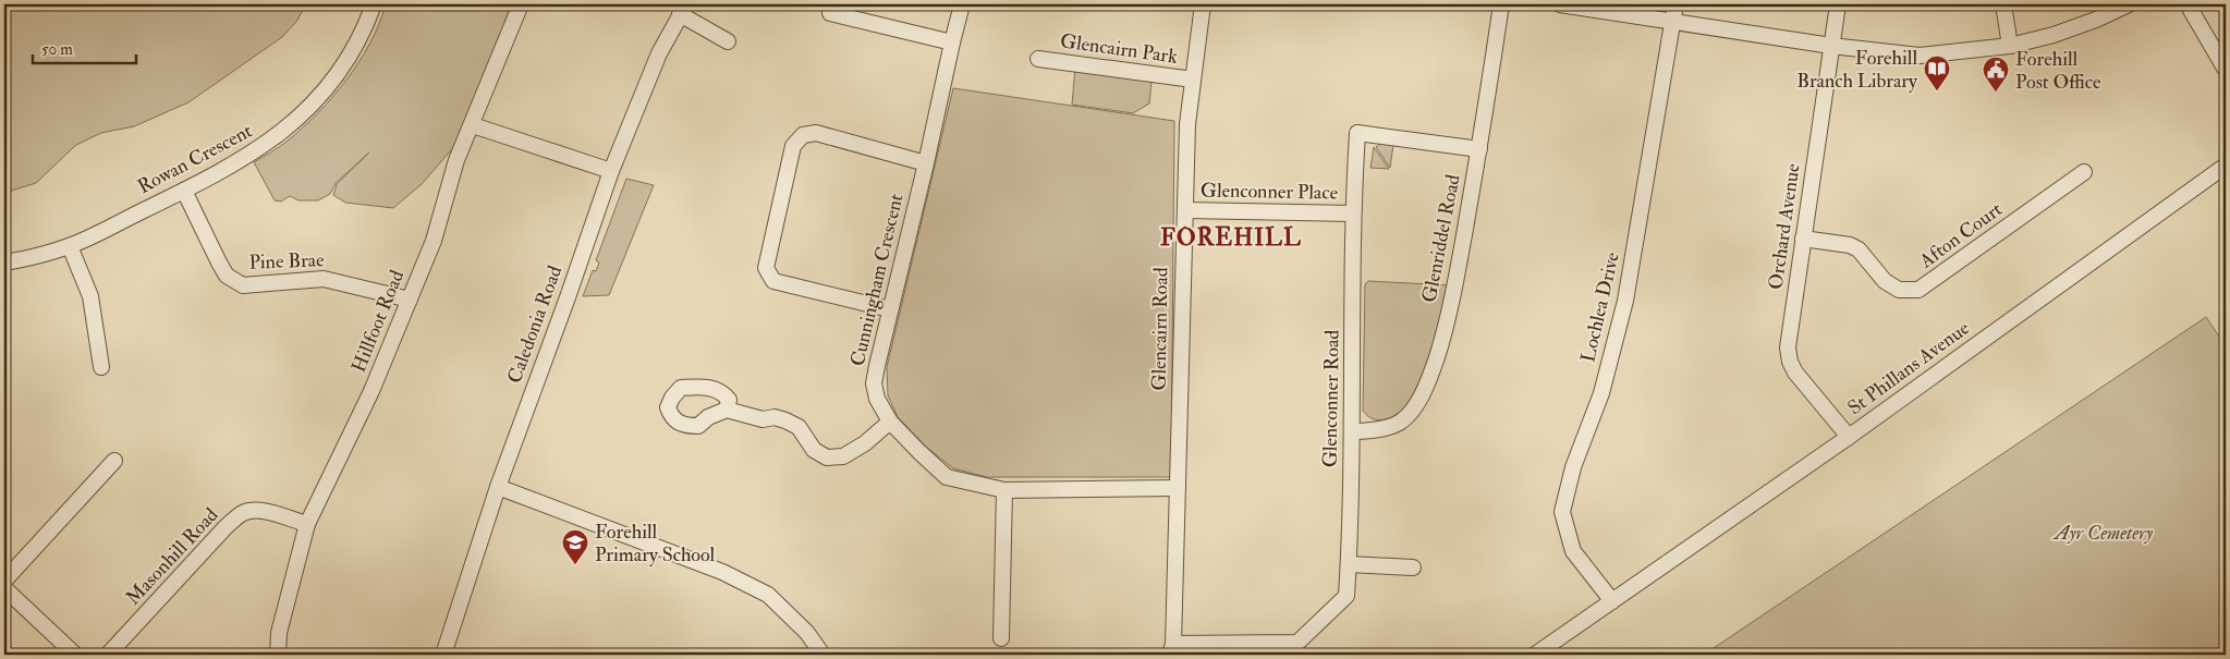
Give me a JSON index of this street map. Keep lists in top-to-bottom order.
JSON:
{
  "streets": {
    "street": [
      "Glencairn Park",
      "Rowan Crescent",
      "Glenconner Place",
      "Orchard Avenue",
      "Afton Court",
      "Glenriddel Road",
      "Pine Brae",
      "Cunningham Crescent",
      "Lochlea Drive",
      "Hillfoot Road",
      "Caledonia Road",
      "Glencairn Road",
      "St Phillans Avenue",
      "Glenconner Road",
      "Masonhill Road"
    ]
  },
  "crossings": [
    ["Glencairn Park", "Glencairn Road"],
    ["Rowan Crescent", "Pine Brae"],
    ["Glenconner Place", "Glencairn Road"],
    ["Glenconner Place", "Glenconner Road"],
    ["Orchard Avenue", "Afton Court"],
    ["Orchard Avenue", "St Phillans Avenue"],
    ["Glenriddel Road", "Glenconner Road"],
    ["Pine Brae", "Hillfoot Road"],
    ["Cunningham Crescent", "Glencairn Road"],
    ["Lochlea Drive", "St Phillans Avenue"],
    ["Hillfoot Road", "Masonhill Road"],
    ["Glencairn Road", "Glenconner Road"]
  ],
  "districts": ["FOREHILL"],
  "parks": ["Ayr Cemetery"],
  "places": {
    "library": ["Forehill Branch Library"],
    "public building": ["Forehill Post Office"],
    "school or university": ["Forehill Primary School"]
  },
  "scale_bar": "50 m"
}
